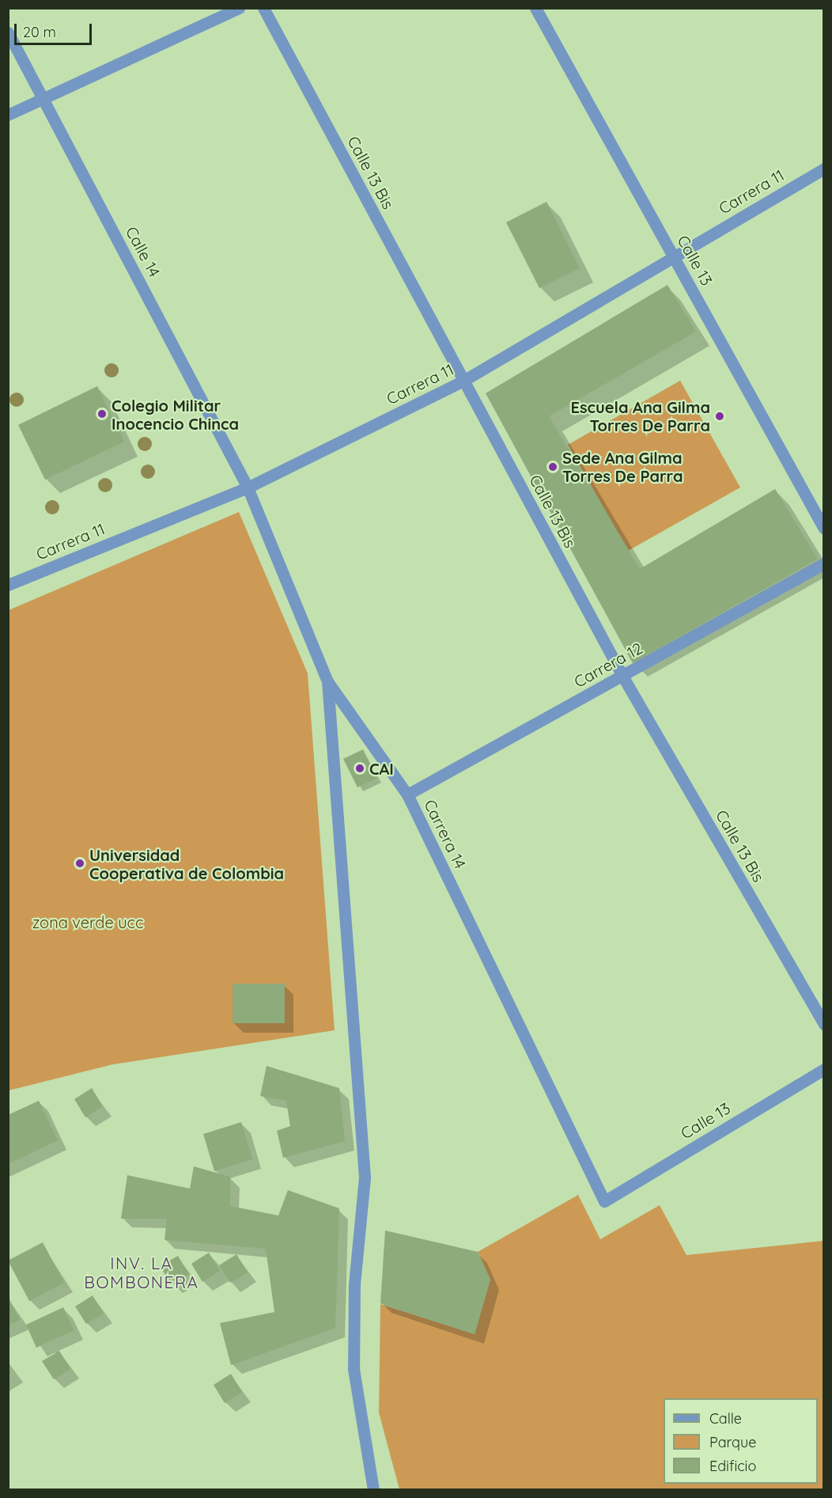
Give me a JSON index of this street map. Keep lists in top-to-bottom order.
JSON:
{
  "streets": {
    "street": [
      "Calle 13 Bis",
      "Carrera 11",
      "Calle 14",
      "Calle 13",
      "Carrera 12",
      "Carrera 14"
    ]
  },
  "crossings": [
    ["Calle 13 Bis", "Carrera 11"],
    ["Calle 13 Bis", "Carrera 12"],
    ["Carrera 11", "Calle 14"],
    ["Carrera 11", "Calle 13"],
    ["Carrera 11", "Carrera 14"],
    ["Calle 14", "Carrera 14"],
    ["Calle 13", "Carrera 14"],
    ["Carrera 12", "Carrera 14"]
  ],
  "districts": ["INV. LA BOMBONERA"],
  "parks": ["zona verde ucc"],
  "places": [
    "Colegio Militar Inocencio Chinca",
    "Escuela Ana Gilma Torres De Parra",
    "Sede Ana Gilma Torres De Parra",
    "CAI",
    "Universidad Cooperativa de Colombia"
  ],
  "legend": ["Calle", "Parque", "Edificio"],
  "scale_bar": "20 m"
}
